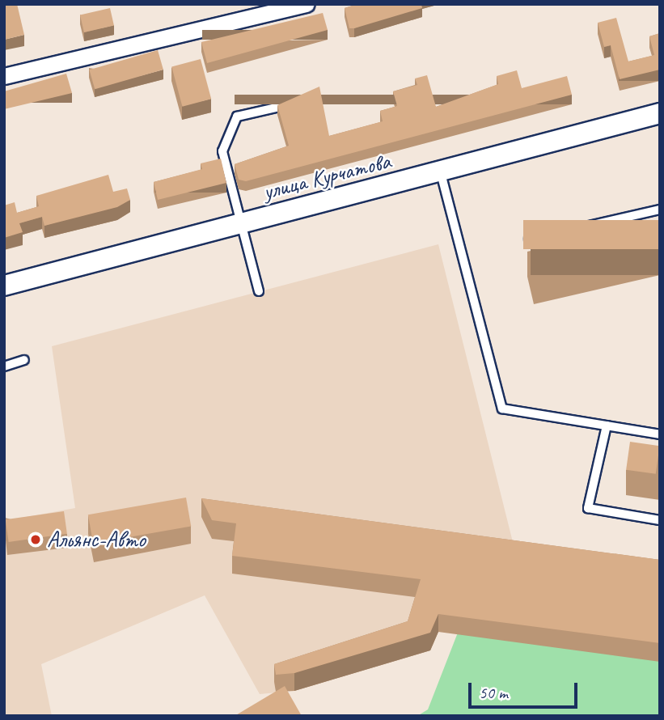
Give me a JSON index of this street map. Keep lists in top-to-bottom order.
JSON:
{
  "streets": {
    "street": ["улица Курчатова"]
  },
  "places": ["Альянс-Авто"],
  "scale_bar": "50 m"
}
